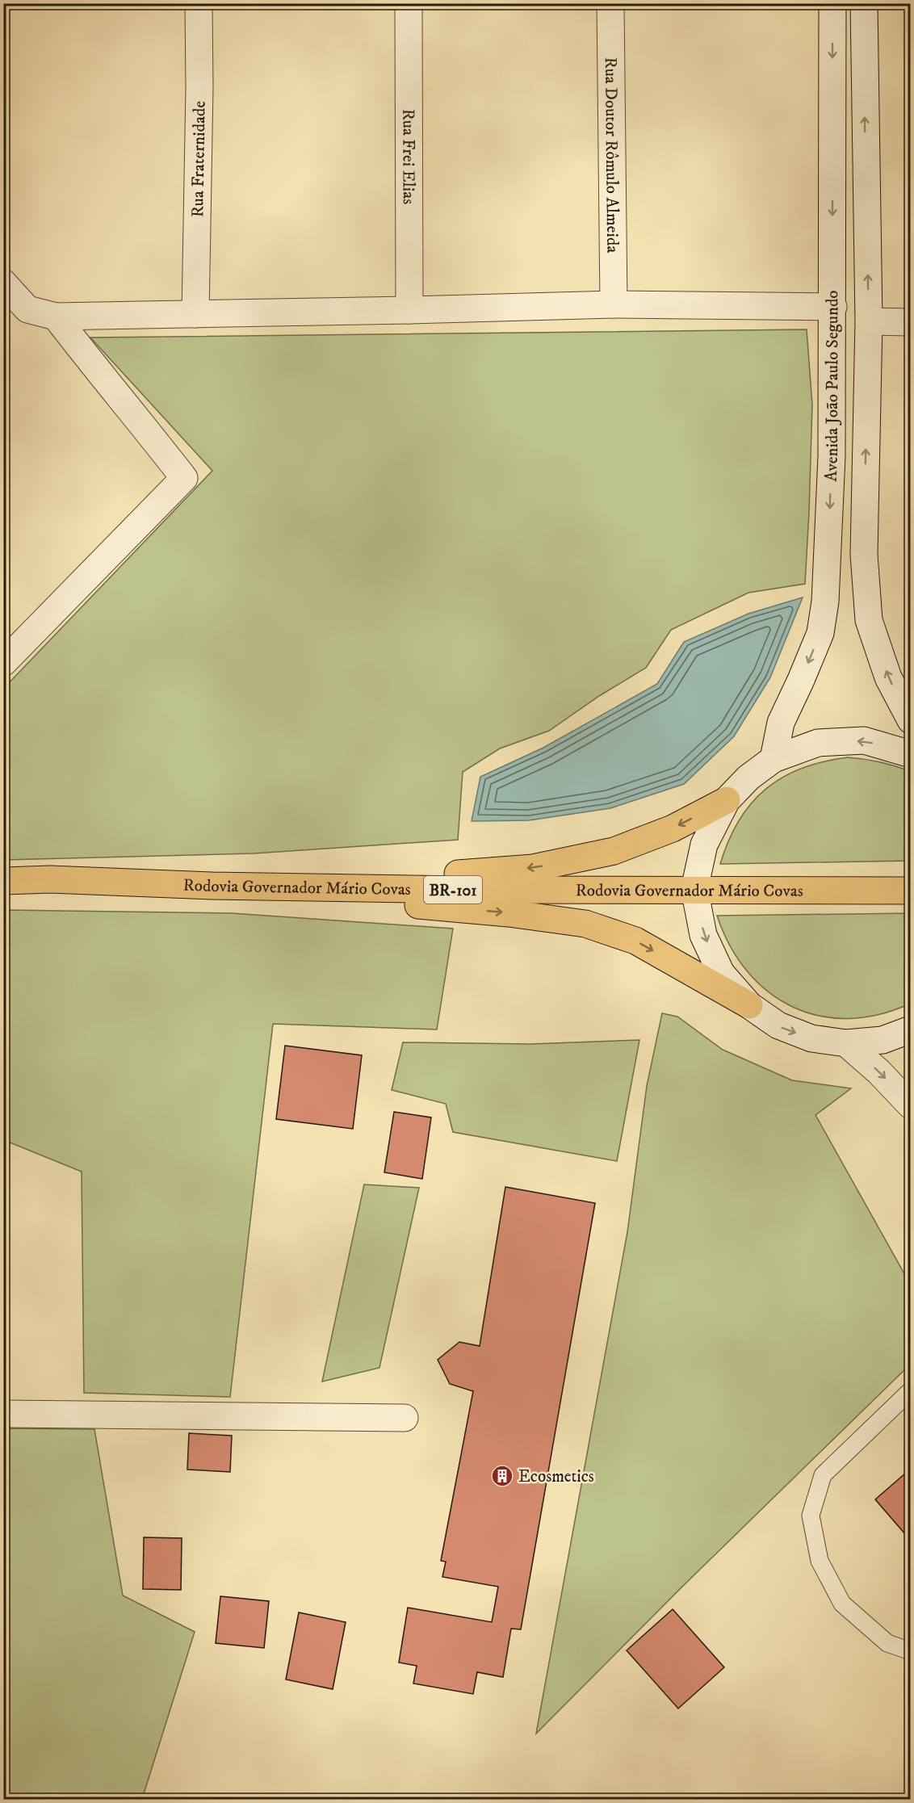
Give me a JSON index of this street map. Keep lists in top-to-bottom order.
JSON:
{
  "streets": {
    "highway": ["Rodovia Governador Mário Covas", "BR-101"],
    "street": [
      "Rua Doutor Rômulo Almeida",
      "Rua Frei Elias",
      "Rua Fraternidade",
      "Avenida João Paulo Segundo"
    ]
  },
  "places": {
    "building": ["Ecosmetics"]
  }
}
